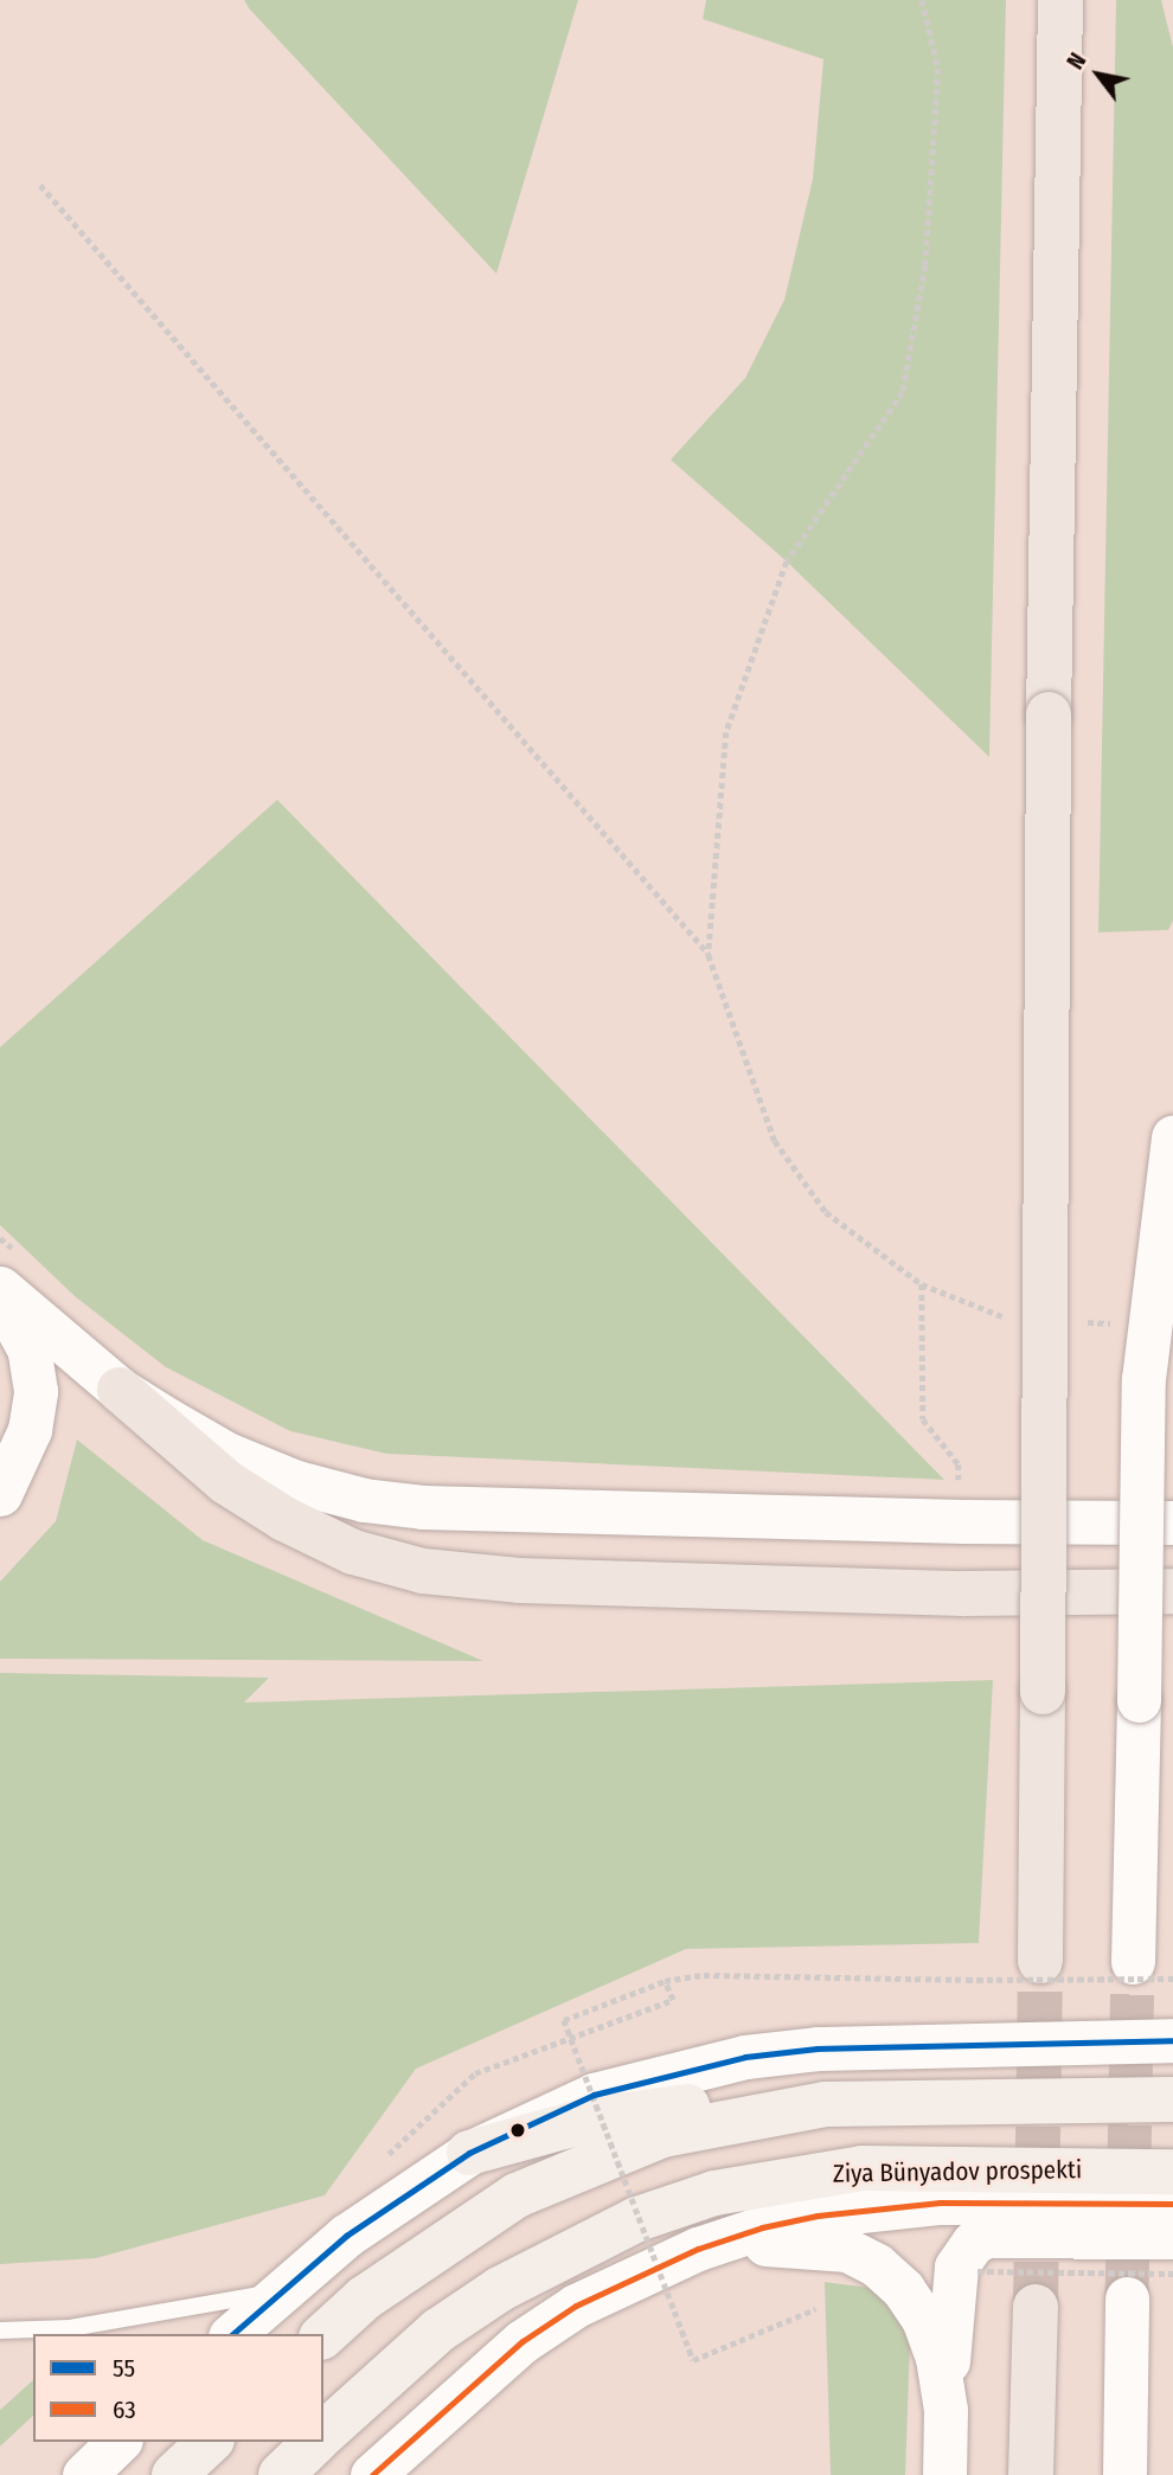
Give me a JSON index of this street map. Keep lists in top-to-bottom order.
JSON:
{
  "streets": {
    "main road": ["Ziya Bünyadov prospekti"]
  },
  "lines": ["transit line 55", "transit line 63"],
  "legend": ["55", "63"],
  "north": "top left"
}
